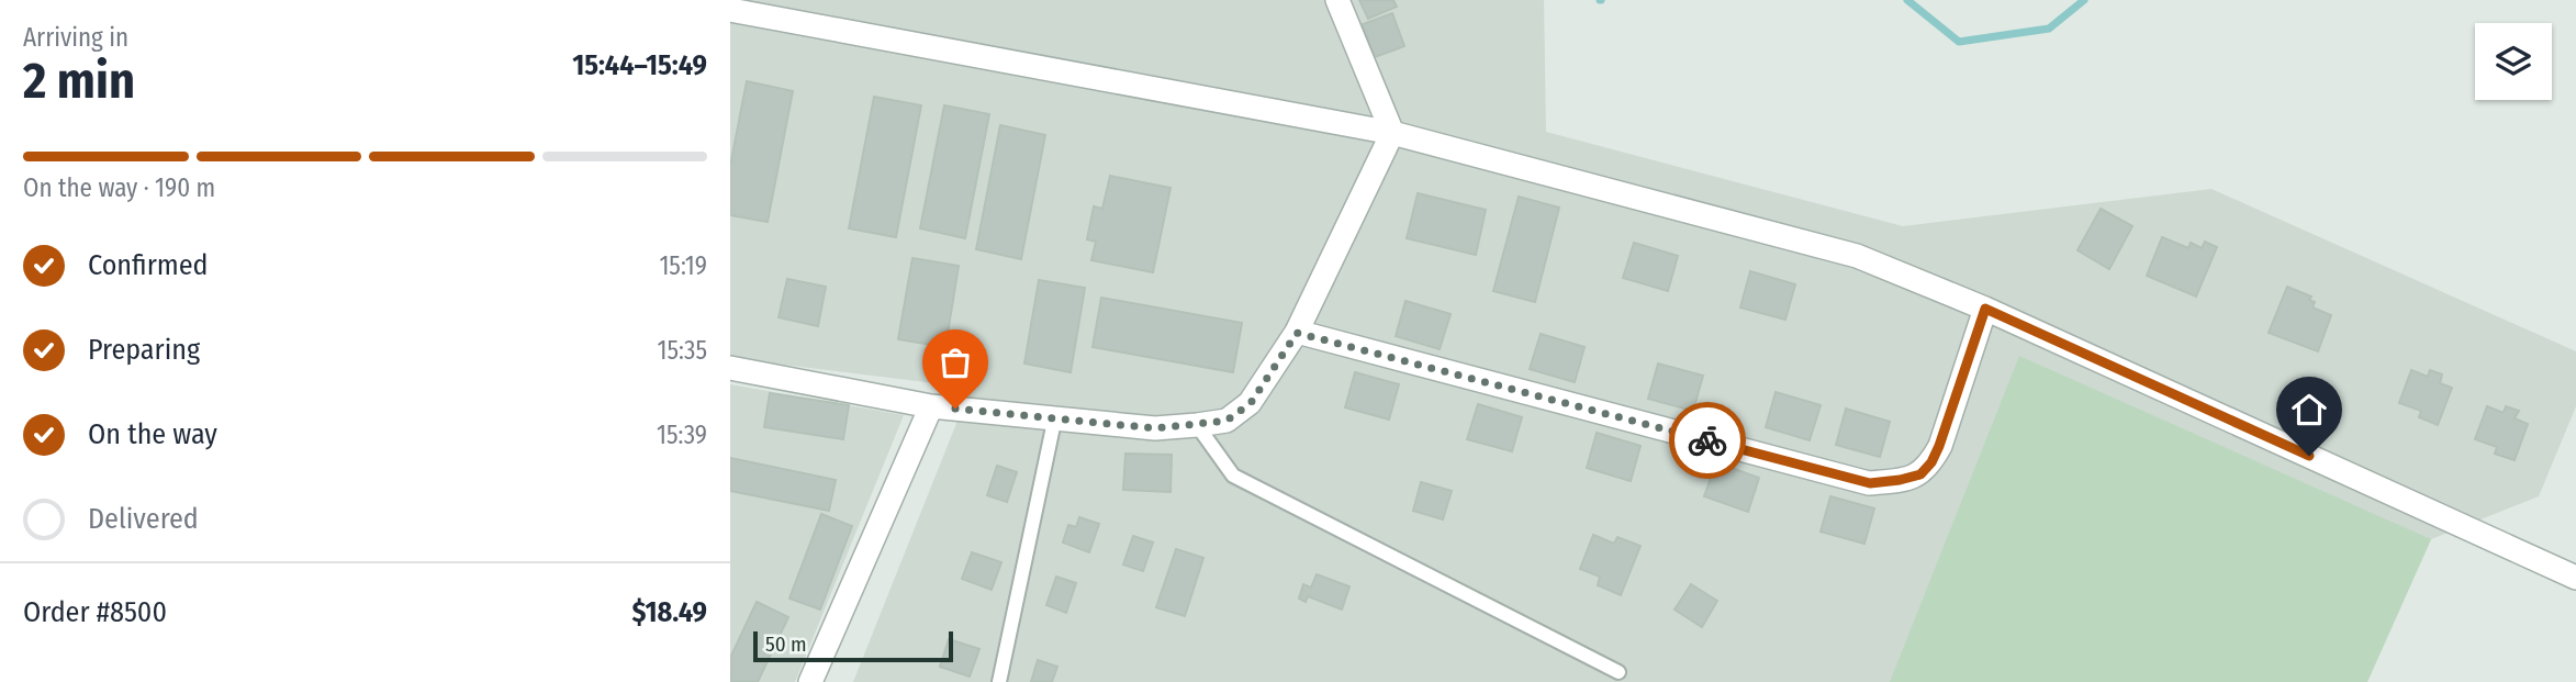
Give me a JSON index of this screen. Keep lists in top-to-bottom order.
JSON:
{
  "scale_bar": "50 m",
  "page": {
    "heading": ["2 min", "Arriving in", "15:44–15:49"],
    "panel": ["Order #8500", "$18.49"],
    "bar": "On the way · 190 m",
    "list": [
      ["Confirmed", "15:19"],
      ["Preparing", "15:35"],
      ["On the way", "15:39"],
      "Delivered"
    ],
    "scale": "50 m"
  }
}
